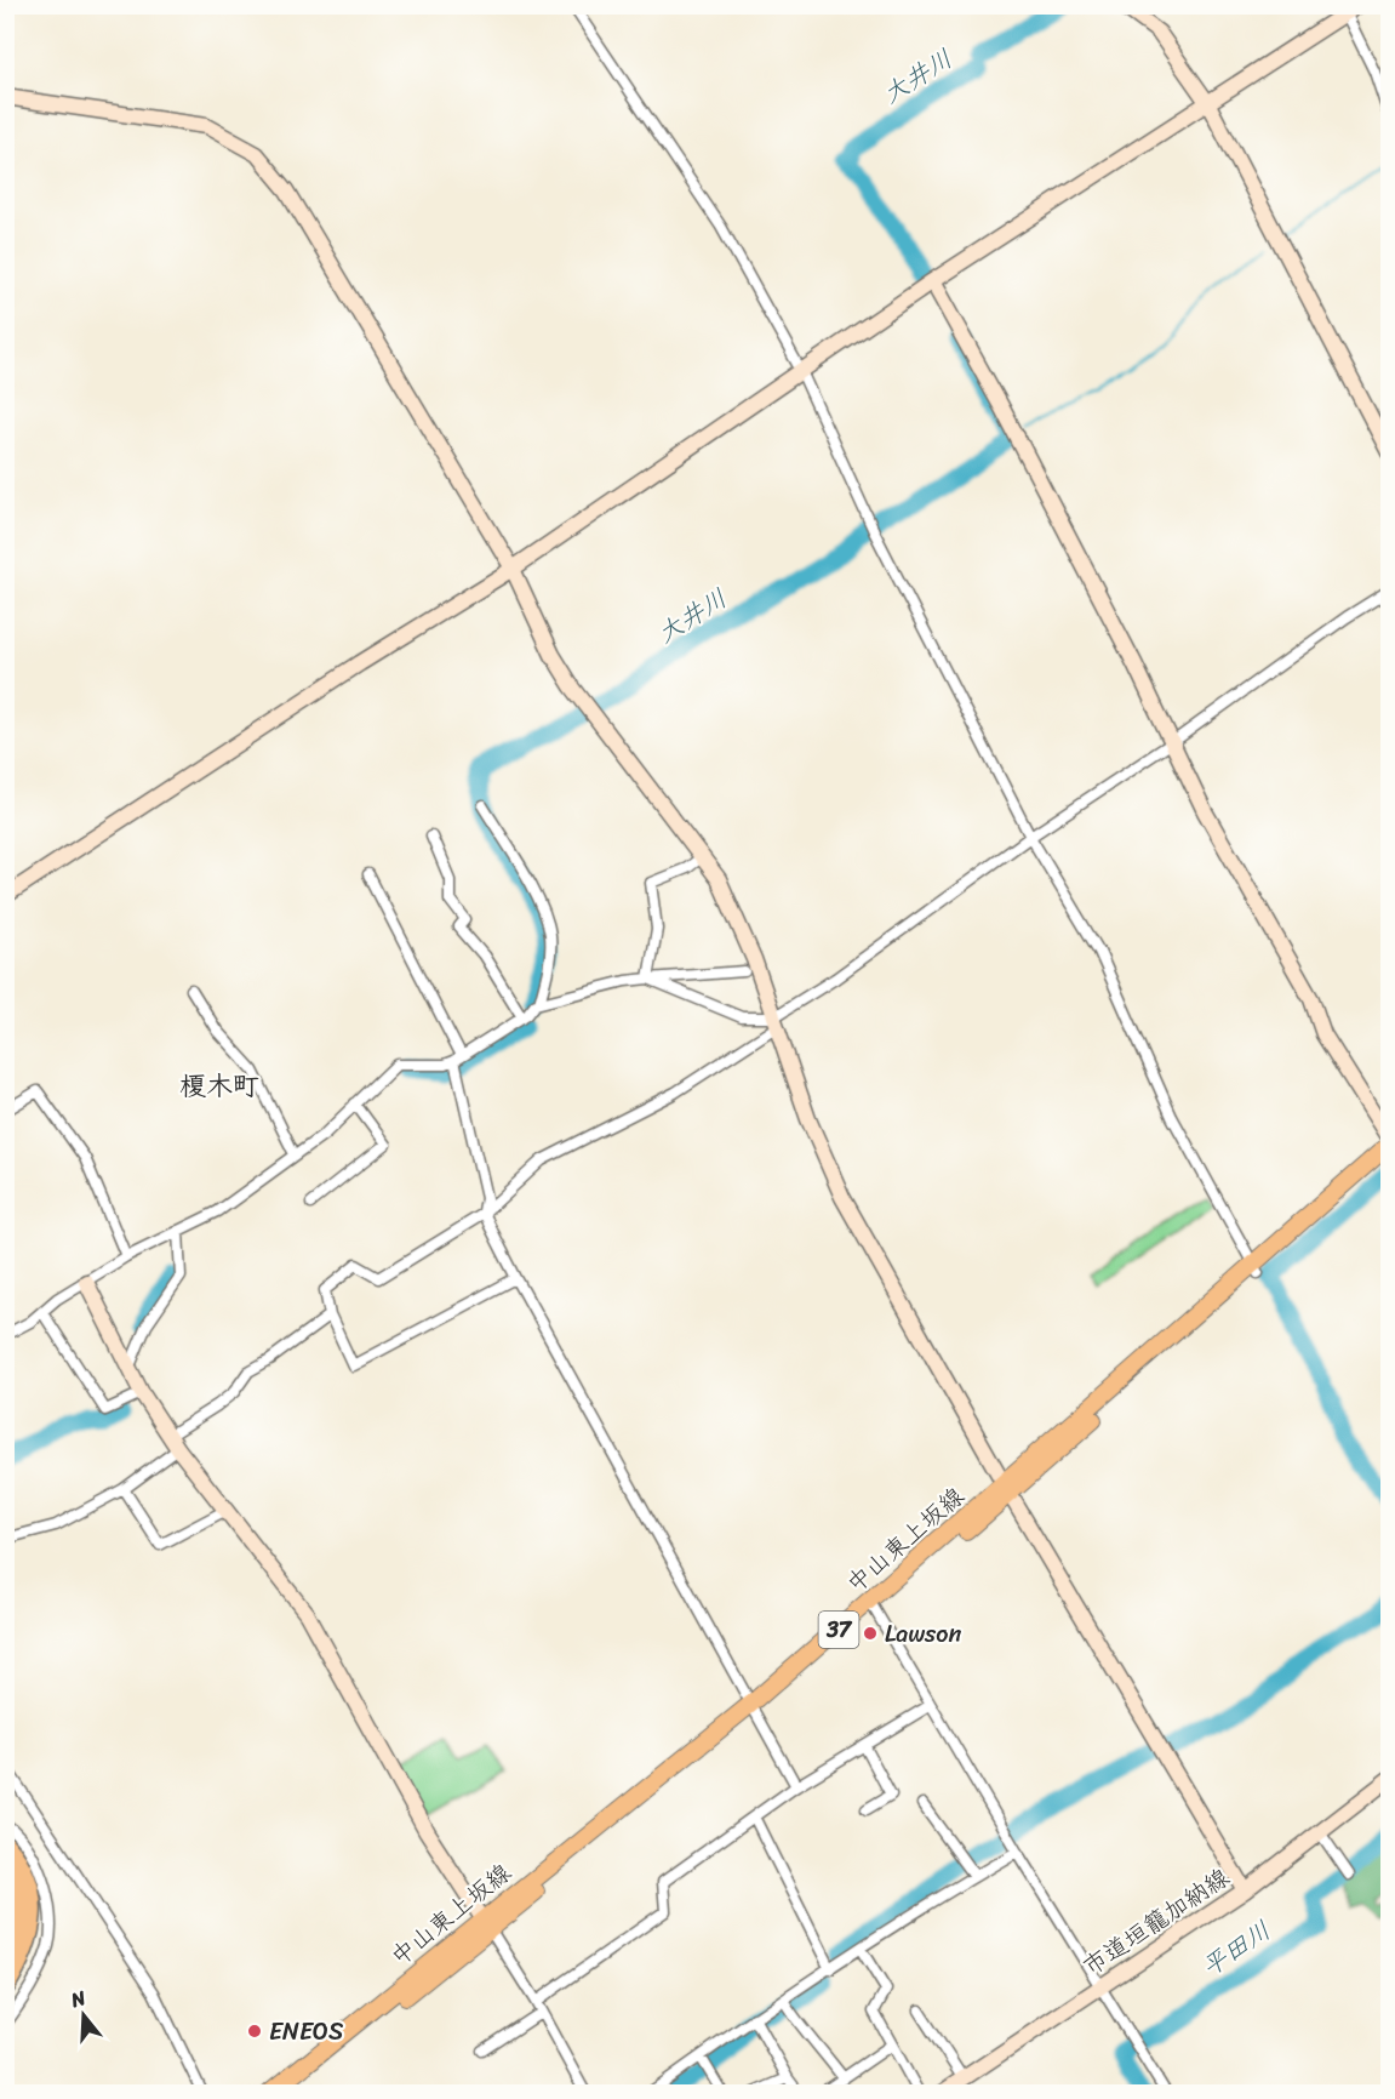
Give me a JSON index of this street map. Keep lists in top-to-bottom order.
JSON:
{
  "streets": {
    "main road": ["中山東上坂線", "37"],
    "street": ["市道垣籠加納線"]
  },
  "districts": ["榎木町"],
  "water": ["大井川", "平田川"],
  "places": ["Lawson", "ENEOS"],
  "north": "top"
}
